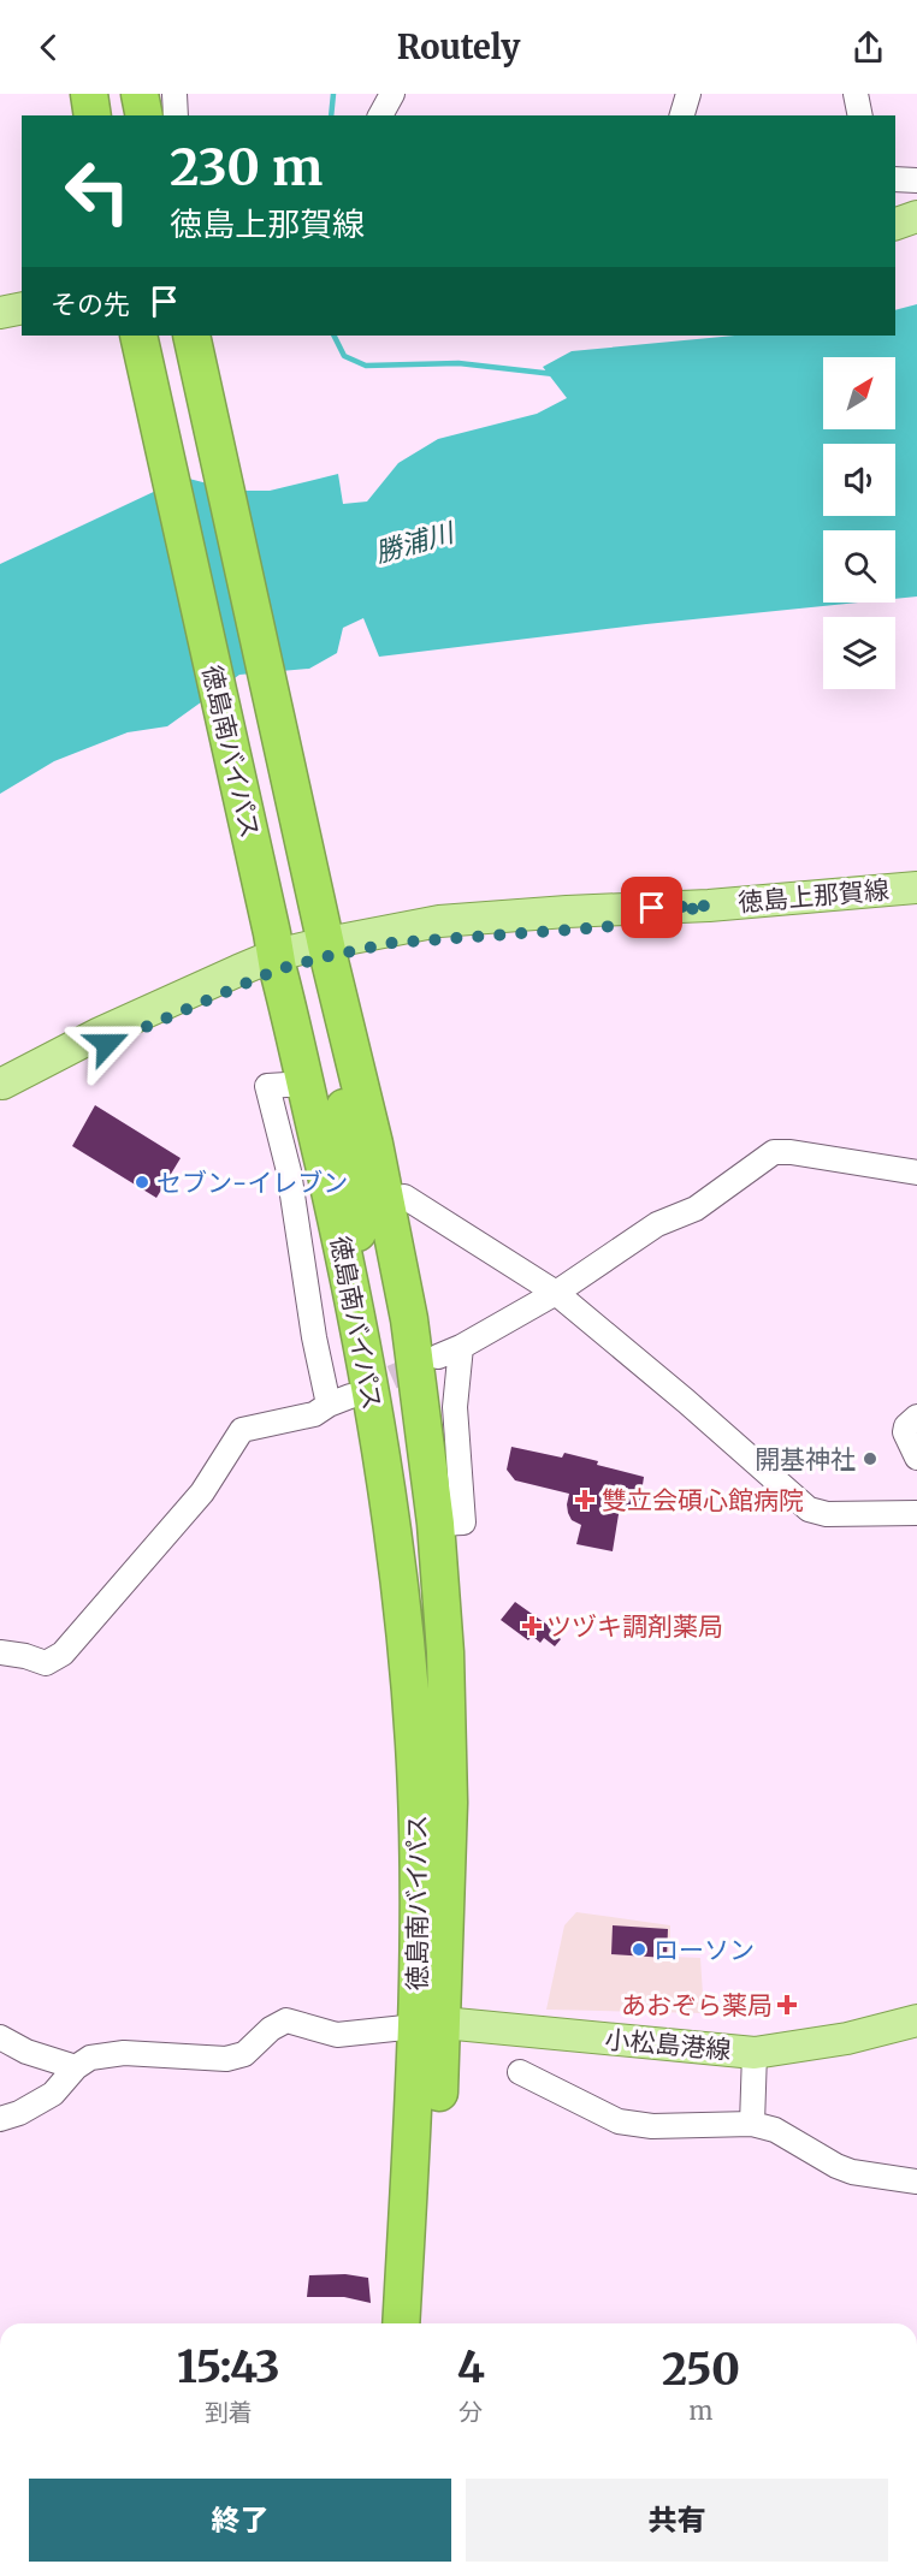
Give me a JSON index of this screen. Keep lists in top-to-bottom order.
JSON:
{
  "streets": {
    "highway": ["徳島南バイパス"],
    "main road": ["徳島上那賀線", "小松島港線"]
  },
  "crossings": [
    ["徳島南バイパス", "徳島上那賀線"],
    ["徳島南バイパス", "小松島港線"]
  ],
  "water": ["勝浦川"],
  "places": {
    "other": ["セブン-イレブン", "開基神社", "ローソン"],
    "health": ["雙立会碩心館病院", "ツヅキ調剤薬局", "あおぞら薬局"]
  },
  "north": "top right",
  "page": {
    "header": "Routely",
    "turn": ["230 m", "徳島上那賀線"],
    "then": "その先",
    "eta": [
      "15:43",
      "到着",
      "4",
      "分",
      "250",
      "m"
    ],
    "buttons": ["終了", "共有"]
  }
}
